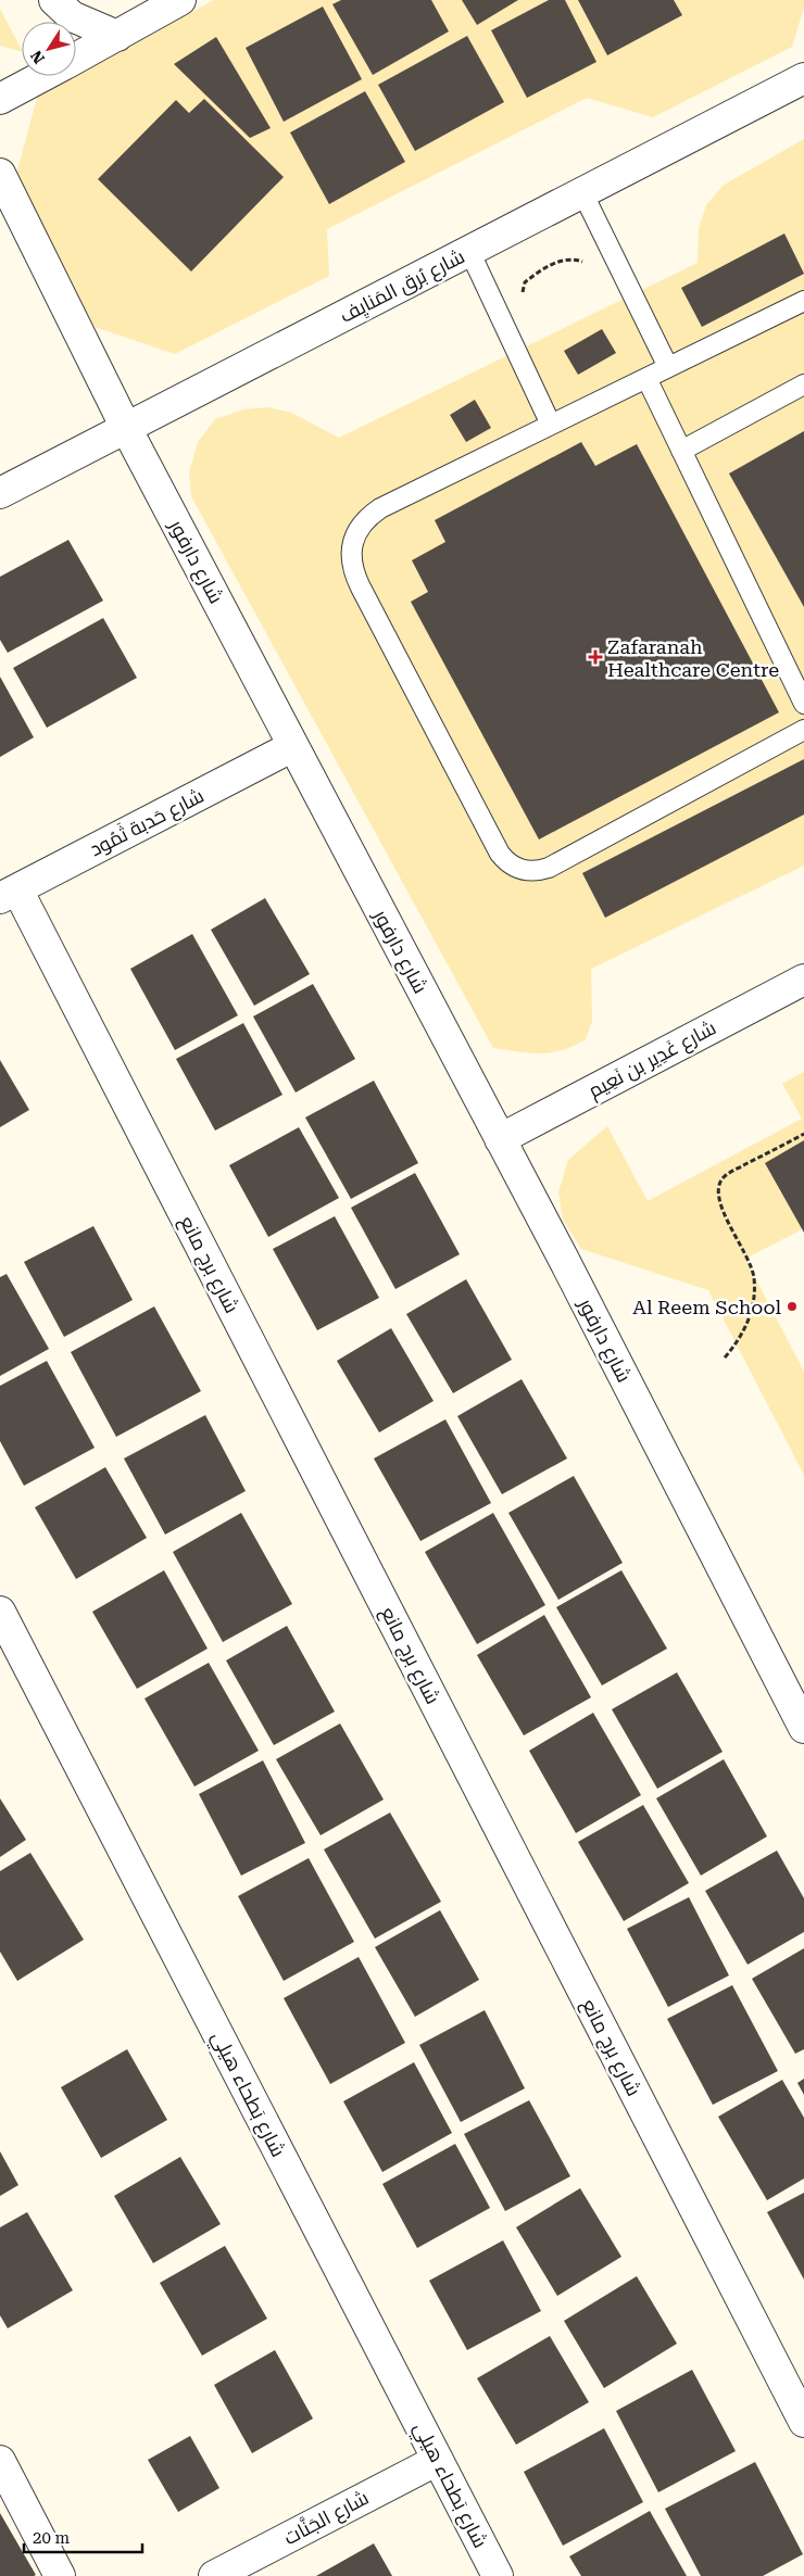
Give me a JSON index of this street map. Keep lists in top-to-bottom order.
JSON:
{
  "streets": {
    "street": [
      "شارع بُرق المَنايِف",
      "شارع دارفور",
      "شارع حَدبة ثَمُود",
      "شارع غَدِير بن نَعِيم",
      "شارع برج مانع",
      "شارع بَطحاء هيلي",
      "شارع الجَنَّات"
    ]
  },
  "crossings": [
    ["شارع بُرق المَنايِف", "شارع دارفور"],
    ["شارع دارفور", "شارع حَدبة ثَمُود"],
    ["شارع دارفور", "شارع غَدِير بن نَعِيم"],
    ["شارع حَدبة ثَمُود", "شارع برج مانع"],
    ["شارع بَطحاء هيلي", "شارع الجَنَّات"]
  ],
  "places": {
    "health": ["Zafaranah Healthcare Centre"],
    "other": ["Al Reem School"]
  },
  "scale_bar": "20 m",
  "north": "bottom left"
}
